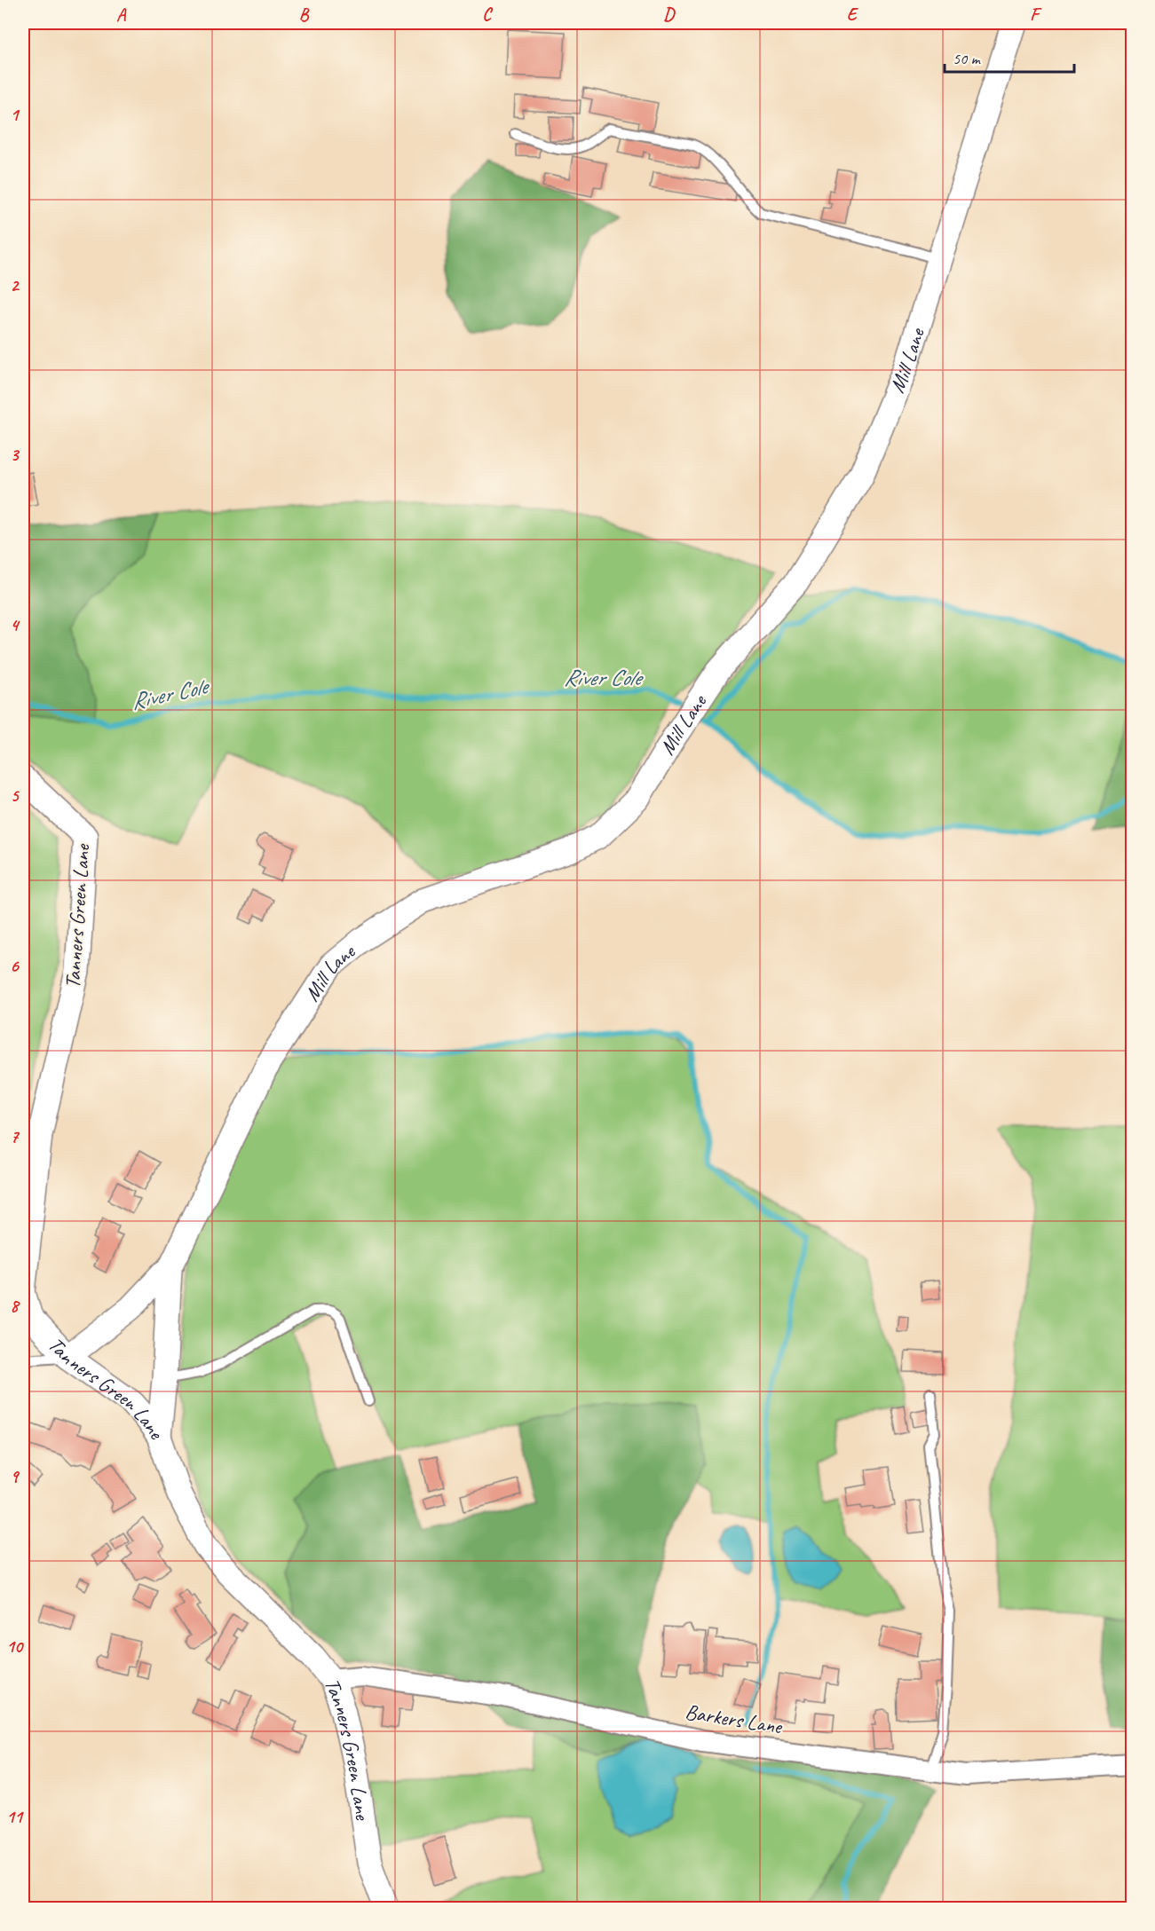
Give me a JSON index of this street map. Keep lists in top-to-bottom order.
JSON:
{
  "streets": {
    "street": ["Mill Lane", "Tanners Green Lane", "Barkers Lane"]
  },
  "crossings": [
    ["Mill Lane", "Tanners Green Lane"],
    ["Tanners Green Lane", "Barkers Lane"]
  ],
  "water": ["River Cole"],
  "scale_bar": "50 m",
  "grid": {
    "columns": [
      "A",
      "B",
      "C",
      "D",
      "E",
      "F"
    ],
    "rows": [
      "1",
      "2",
      "3",
      "4",
      "5",
      "6",
      "7",
      "8",
      "9",
      "10",
      "11"
    ]
  }
}
